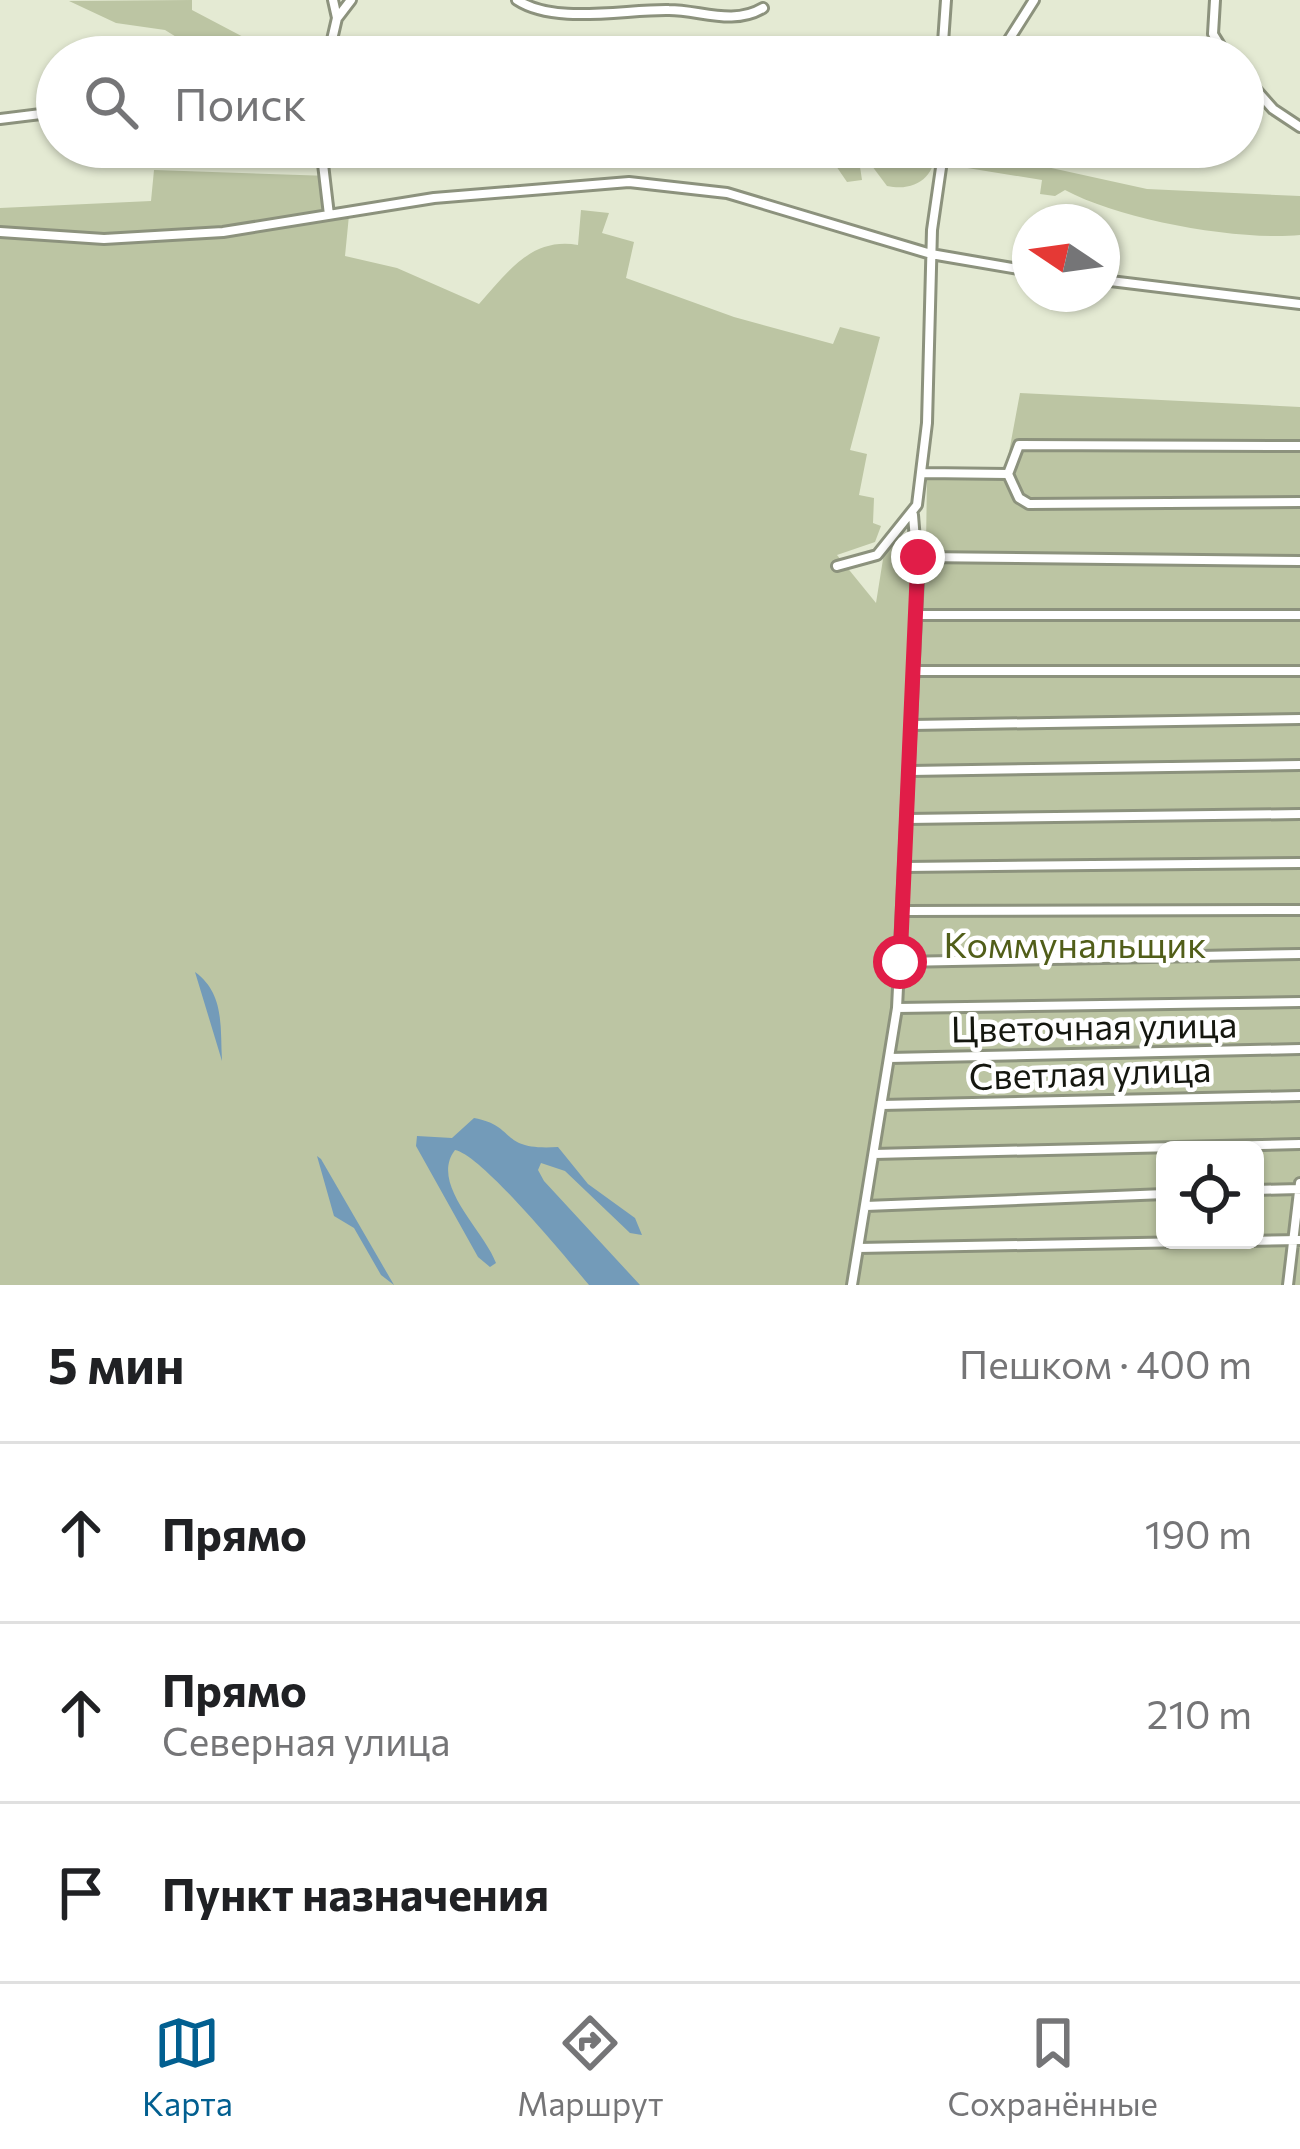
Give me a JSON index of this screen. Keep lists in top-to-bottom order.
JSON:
{
  "streets": {
    "street": ["Цветочная улица", "Светлая улица"]
  },
  "parks": ["Коммунальщик"],
  "north": "left",
  "page": {
    "search": "Поиск",
    "heading": ["5 мин", "Пешком · 400 m"],
    "list": [
      ["Прямо", "190 m"],
      ["Прямо", "Северная улица", "210 m"],
      "Пункт назначения"
    ],
    "nav": ["Карта", "Маршрут", "Сохранённые"]
  }
}
